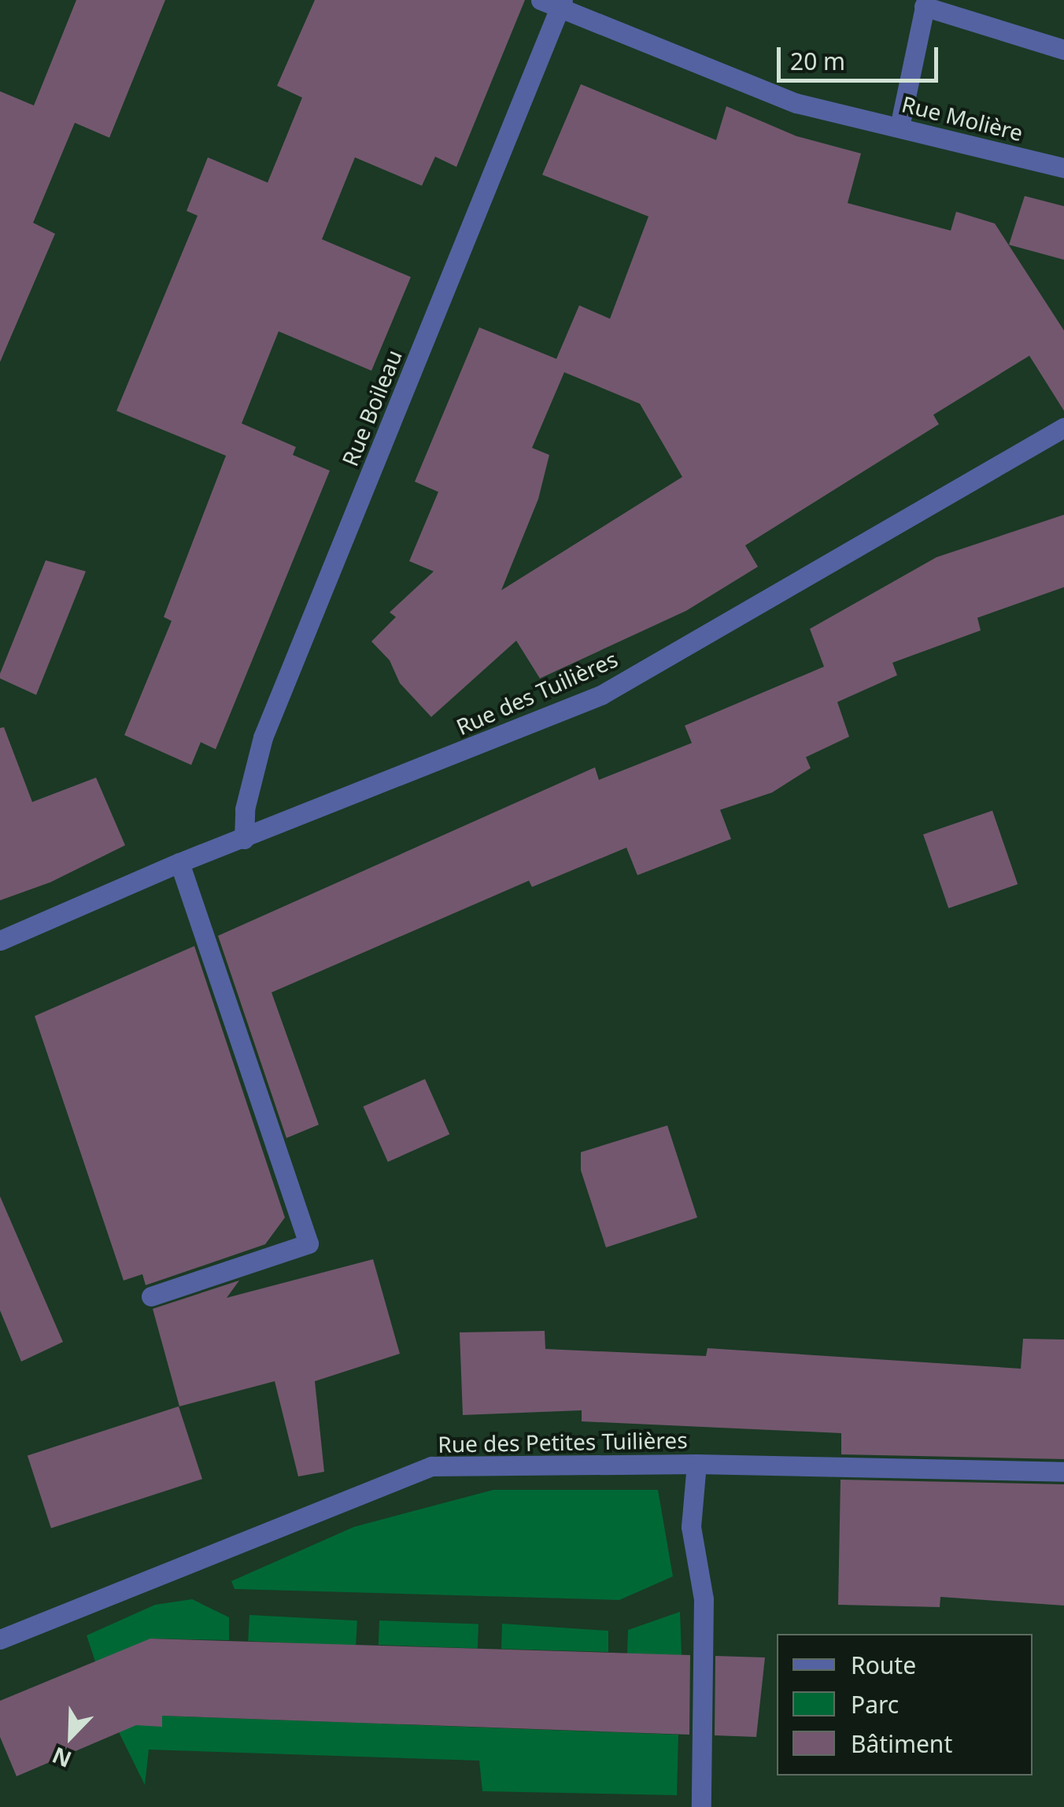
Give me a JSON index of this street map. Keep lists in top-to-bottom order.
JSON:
{
  "streets": {
    "street": [
      "Rue Molière",
      "Rue Boileau",
      "Rue des Tuilières",
      "Rue des Petites Tuilières"
    ]
  },
  "crossings": [
    ["Rue Molière", "Rue Boileau"],
    ["Rue Boileau", "Rue des Tuilières"]
  ],
  "legend": ["Route", "Parc", "Bâtiment"],
  "scale_bar": "20 m",
  "north": "bottom left"
}
